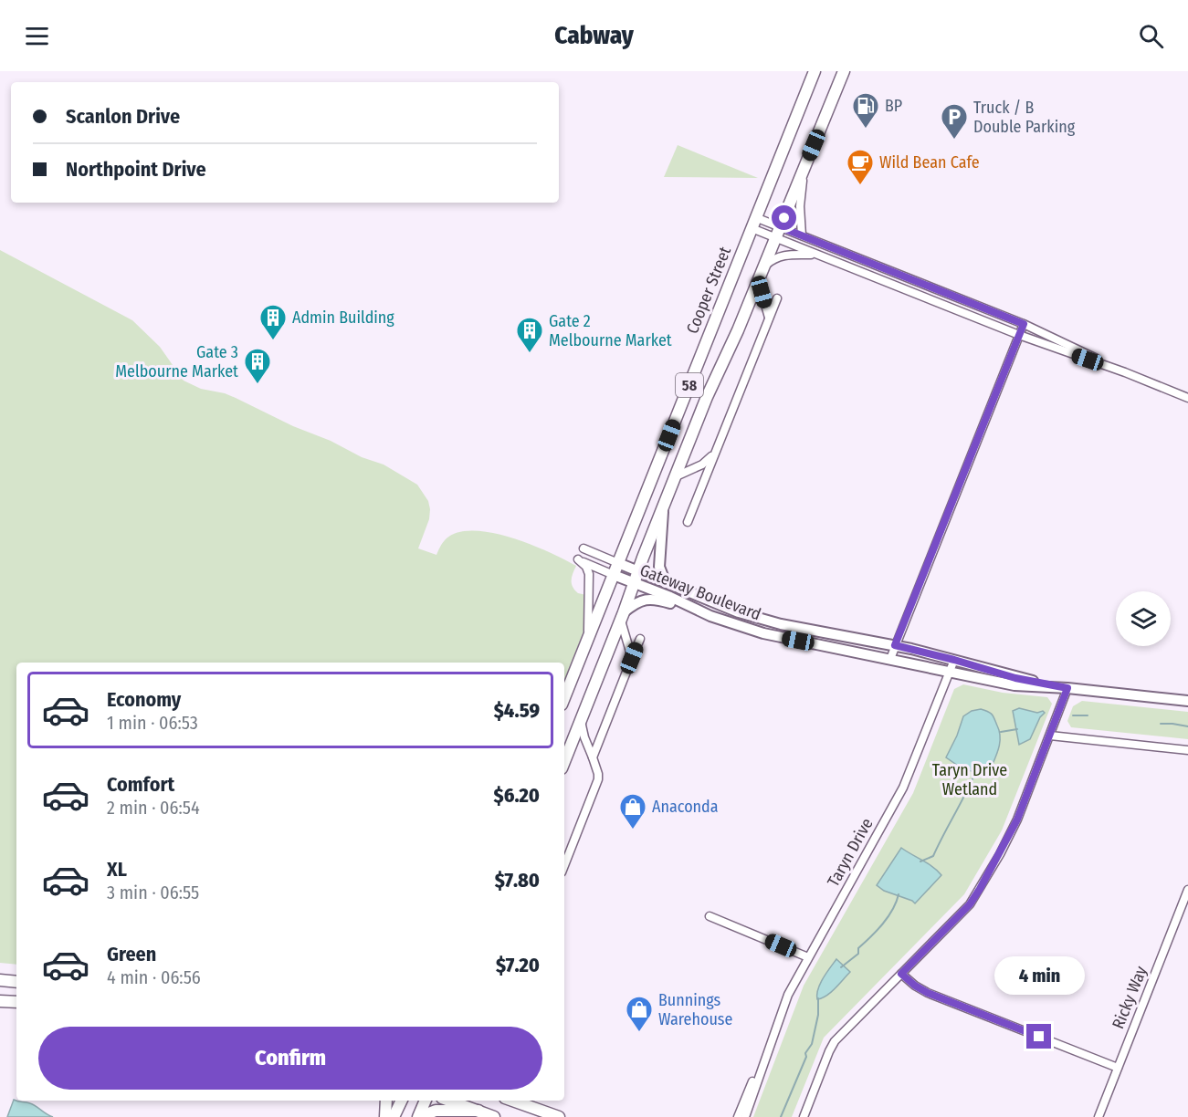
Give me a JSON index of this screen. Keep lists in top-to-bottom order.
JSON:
{
  "streets": {
    "main road": ["Cooper Street", "58"],
    "street": ["Gateway Boulevard", "Taryn Drive", "Ricky Way"]
  },
  "crossings": [
    ["Cooper Street", "Gateway Boulevard"],
    ["58", "Gateway Boulevard"],
    ["Gateway Boulevard", "Taryn Drive"]
  ],
  "parks": ["Taryn Drive Wetland"],
  "places": {
    "fuel station": ["BP"],
    "parking": ["Truck / B Double Parking"],
    "cafe": ["Wild Bean Cafe"],
    "building": ["Admin Building", "Gate 2 Melbourne Market", "Gate 3 Melbourne Market"],
    "shop": ["Anaconda", "Bunnings Warehouse"]
  },
  "page": {
    "header": "Cabway",
    "banner": ["Scanlon Drive", "Northpoint Drive"],
    "list": [
      {
        "name": "Economy",
        "note": "1 min · 06:53",
        "value": "$4.59"
      },
      {
        "name": "Comfort",
        "note": "2 min · 06:54",
        "value": "$6.20"
      },
      {
        "name": "XL",
        "note": "3 min · 06:55",
        "value": "$7.80"
      },
      {
        "name": "Green",
        "note": "4 min · 06:56",
        "value": "$7.20"
      }
    ],
    "bubble": "4 min",
    "buttons": "Confirm"
  }
}
